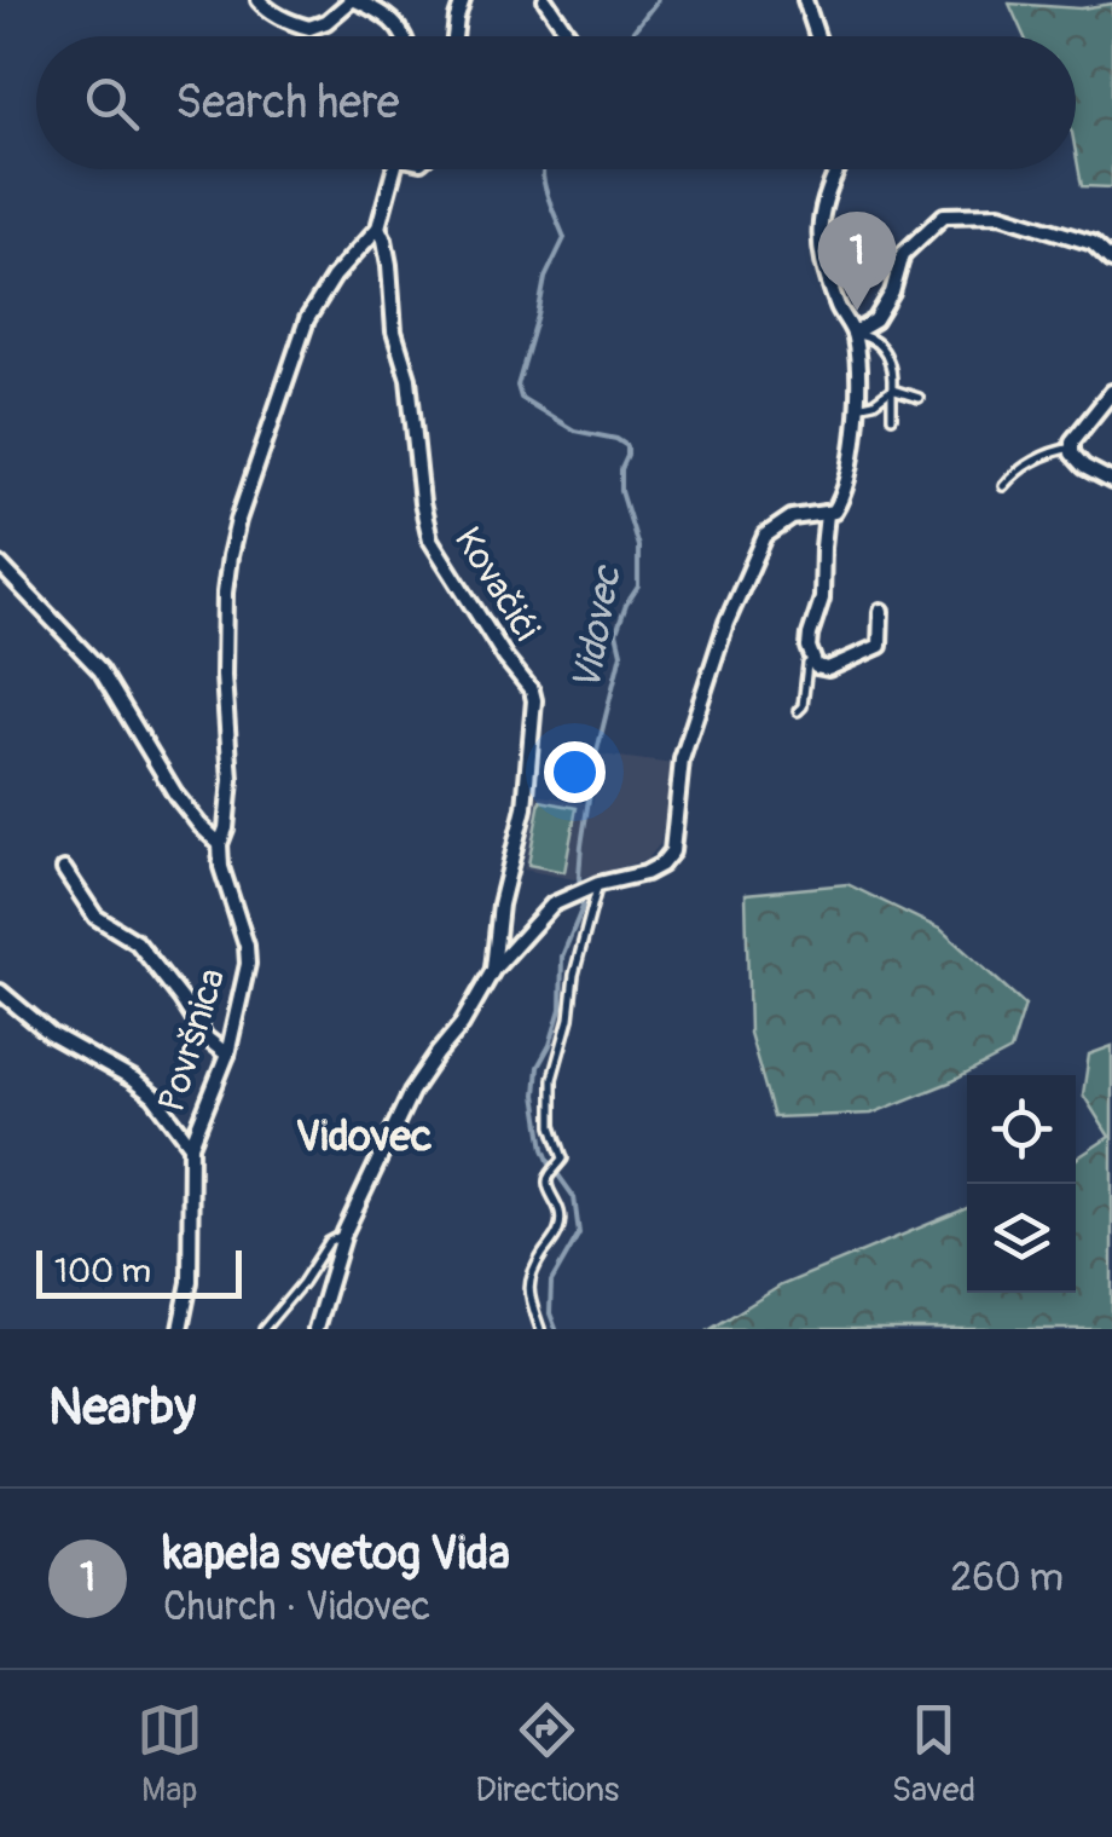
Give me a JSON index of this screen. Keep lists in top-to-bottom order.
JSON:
{
  "streets": {
    "street": ["Kovačići", "Površnica"]
  },
  "districts": ["Vidovec"],
  "water": ["Vidovec"],
  "scale_bar": "100 m",
  "page": {
    "search": "Search here",
    "pins": "1",
    "scale": "100 m",
    "heading": "Nearby",
    "list": [
      {
        "mark": "1",
        "name": "kapela svetog Vida",
        "note": "Church · Vidovec",
        "value": "260 m"
      }
    ],
    "nav": ["Map", "Directions", "Saved"]
  }
}
